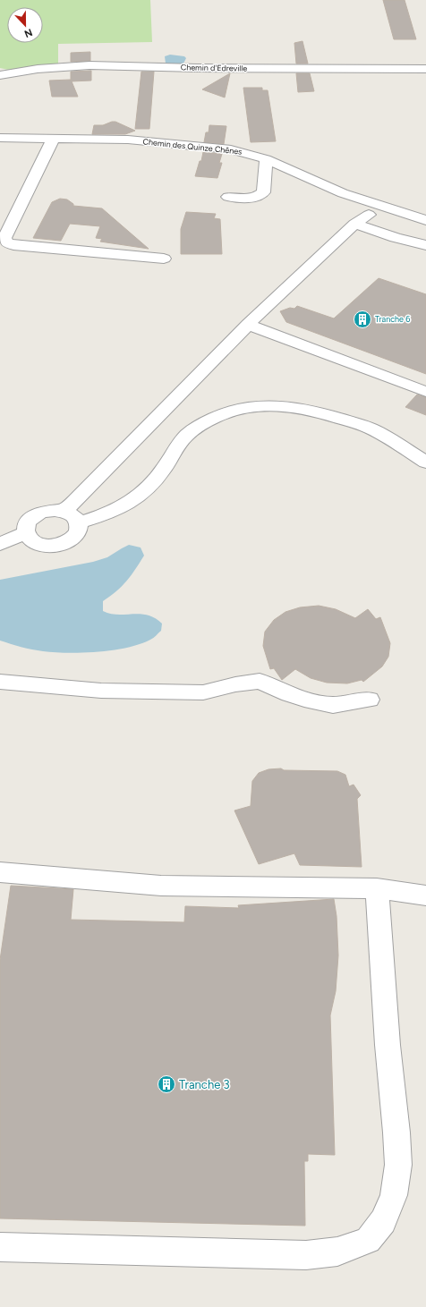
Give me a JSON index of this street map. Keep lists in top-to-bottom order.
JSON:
{
  "streets": {
    "street": ["Chemin d'Edreville", "Chemin des Quinze Chênes"]
  },
  "places": {
    "building": ["Tranche 6", "Tranche 3"]
  },
  "north": "bottom"
}
